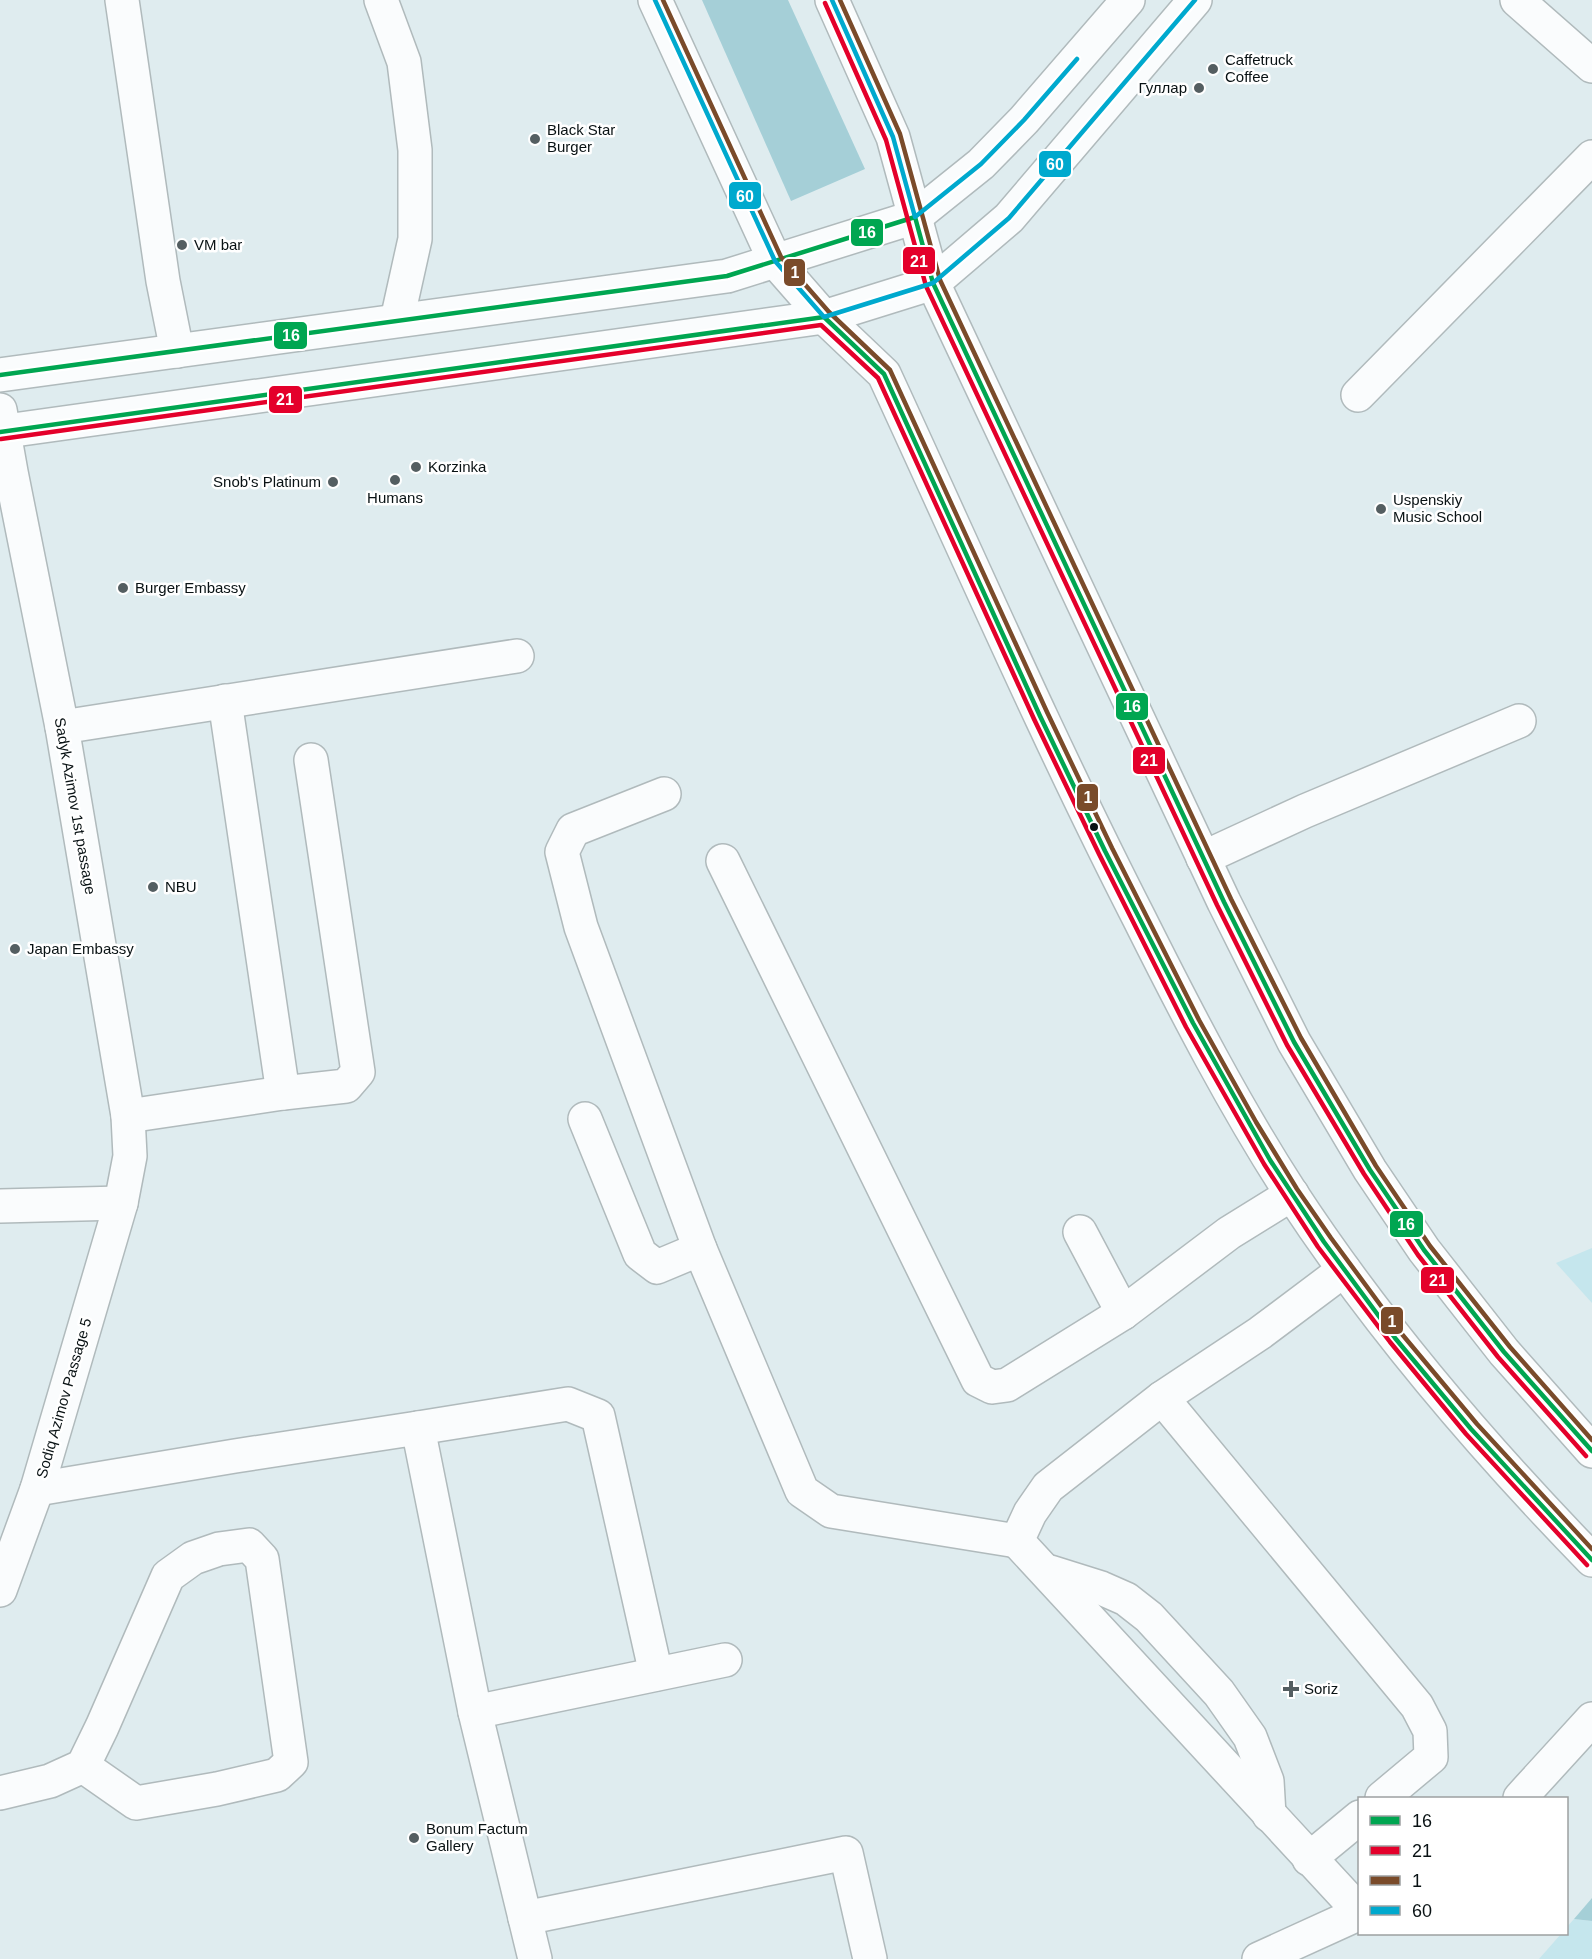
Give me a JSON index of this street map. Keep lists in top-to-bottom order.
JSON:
{
  "streets": {
    "main road": ["Sadyk Azimov 1st passage", "Sodiq Azimov Passage 5"]
  },
  "crossings": [
    ["Sadyk Azimov 1st passage", "Sodiq Azimov Passage 5"]
  ],
  "places": {
    "other": [
      "Caffetruck Coffee",
      "Гуллар",
      "Black Star Burger",
      "VM bar",
      "Korzinka",
      "Humans",
      "Snob's Platinum",
      "Uspenskiy Music School",
      "Burger Embassy",
      "NBU",
      "Japan Еmbassy",
      "Bonum Factum Gallery"
    ],
    "health": ["Soriz"]
  },
  "lines": [
    "transit line 1",
    "transit line 60",
    "transit line 21",
    "transit line 16"
  ],
  "legend": [
    "16",
    "21",
    "1",
    "60"
  ]
}
